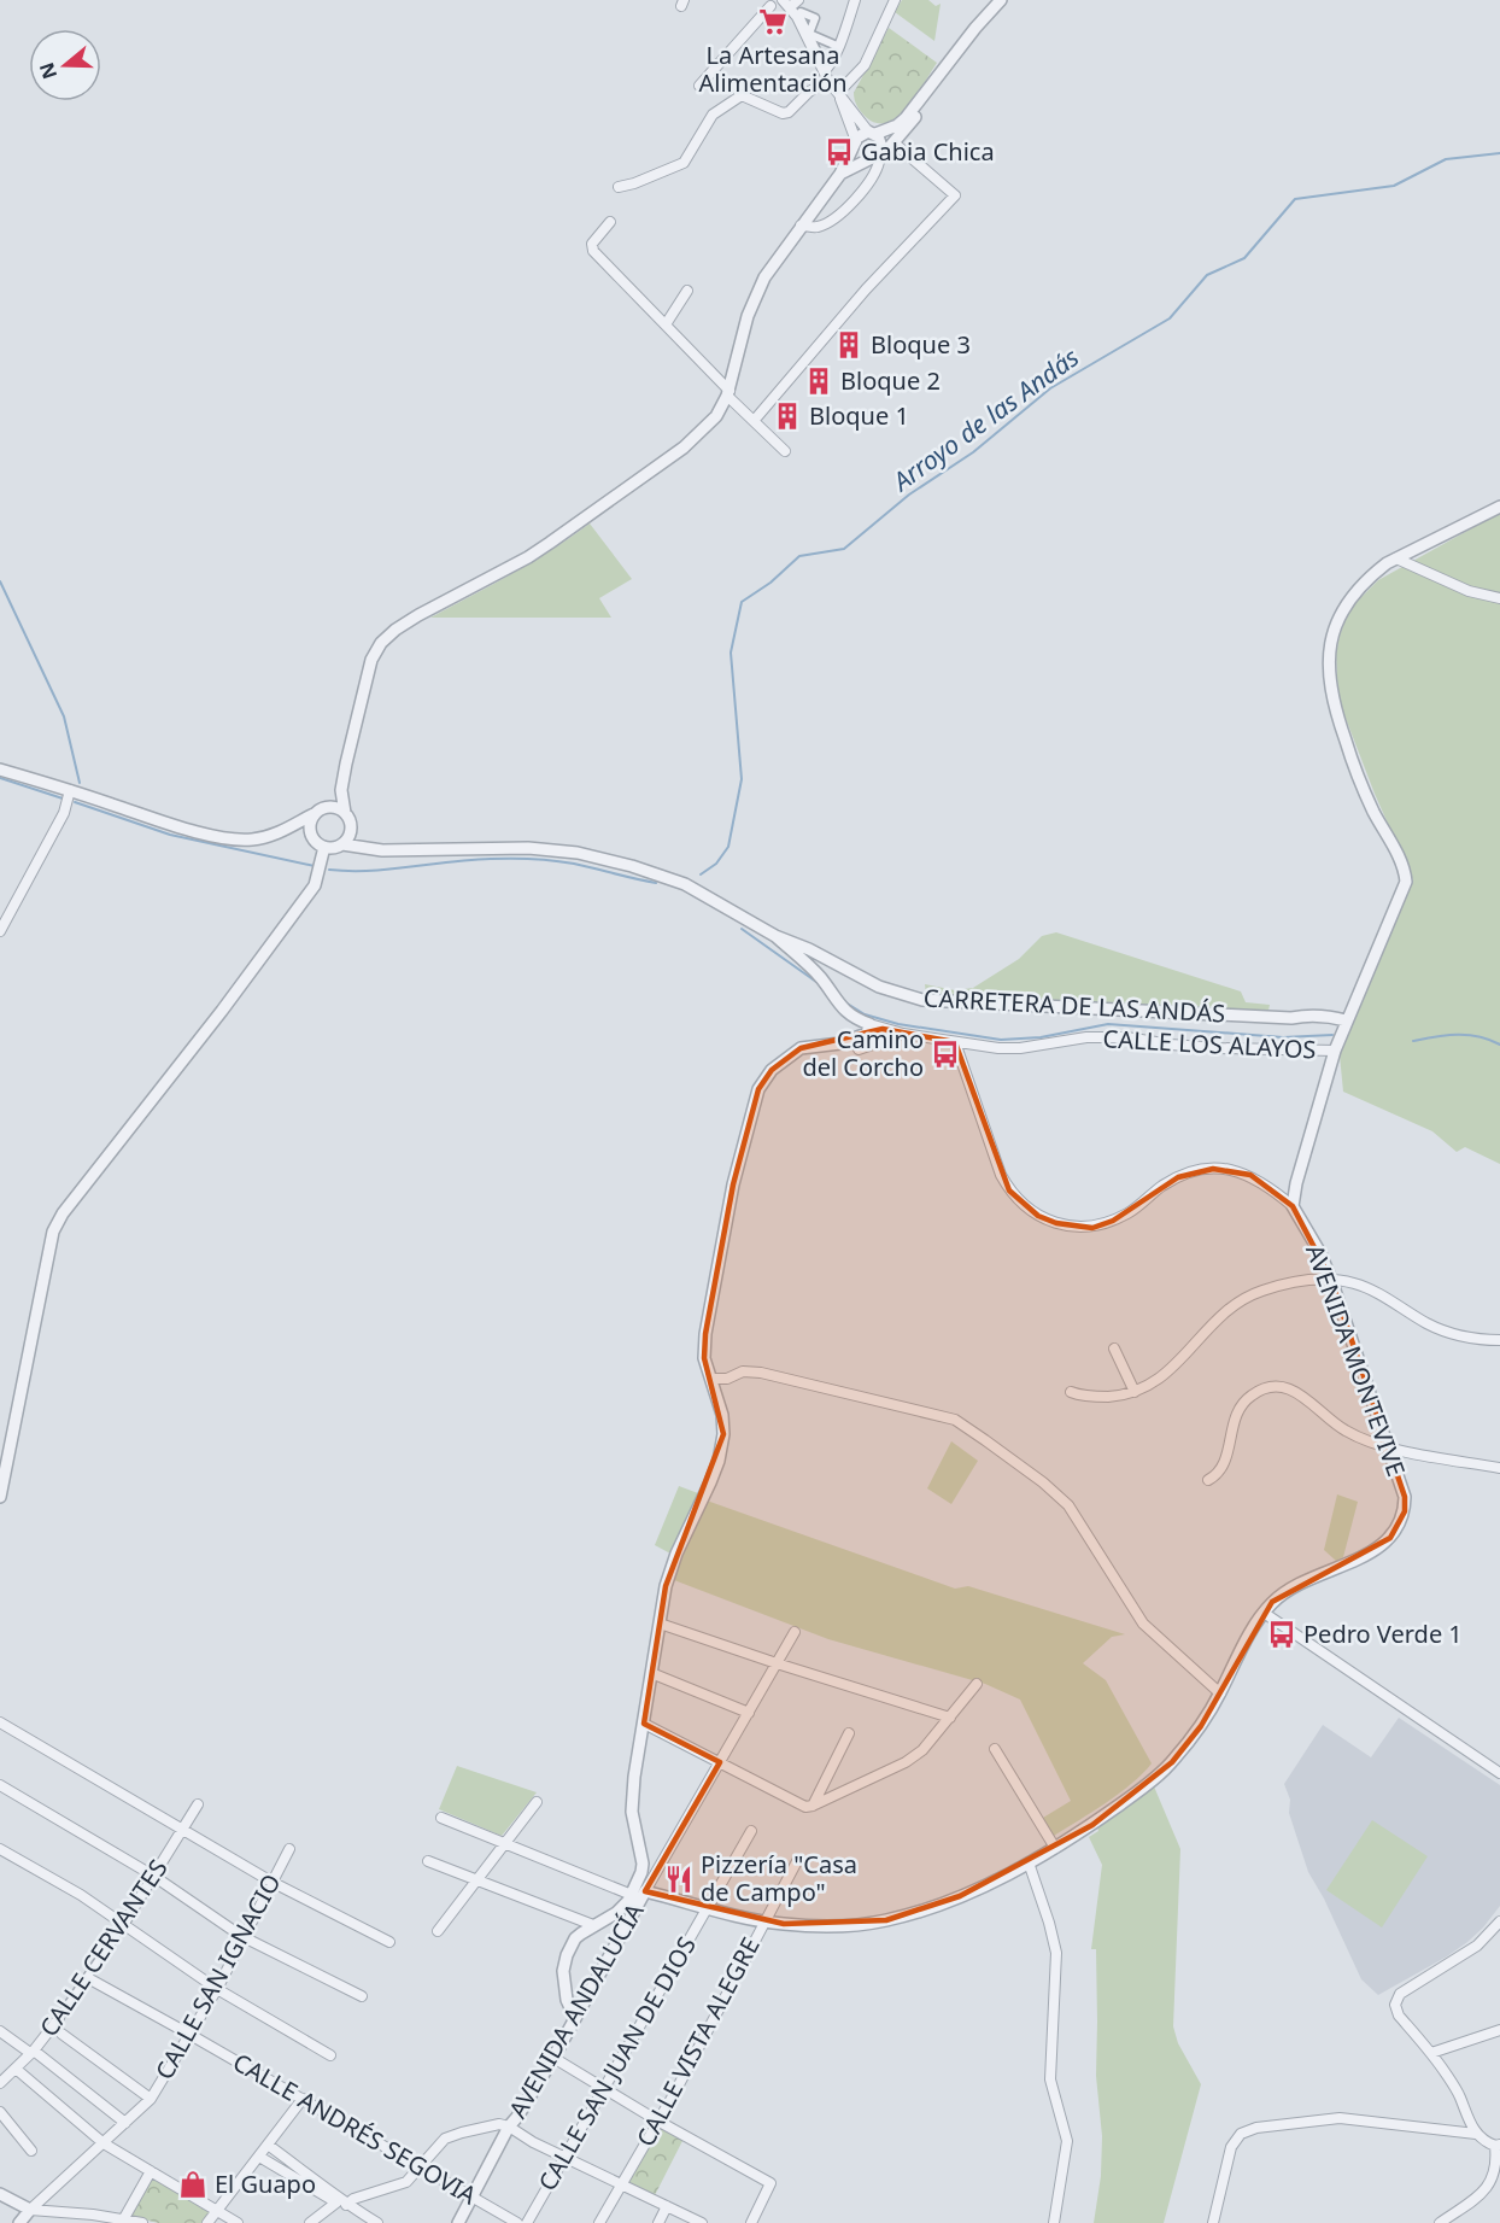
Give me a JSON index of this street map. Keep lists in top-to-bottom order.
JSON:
{
  "streets": {
    "street": [
      "CARRETERA DE LAS ANDÁS",
      "CALLE LOS ALAYOS",
      "AVENIDA MONTEVIVE",
      "CALLE CERVANTES",
      "CALLE SAN IGNACIO",
      "AVENIDA ANDALUCÍA",
      "CALLE VISTA ALEGRE",
      "CALLE SAN JUAN DE DIOS",
      "CALLE ANDRÉS SEGOVIA"
    ]
  },
  "crossings": [
    ["CALLE LOS ALAYOS", "AVENIDA MONTEVIVE"],
    ["AVENIDA MONTEVIVE", "AVENIDA ANDALUCÍA"],
    ["AVENIDA MONTEVIVE", "CALLE VISTA ALEGRE"],
    ["AVENIDA MONTEVIVE", "CALLE SAN JUAN DE DIOS"],
    ["CALLE CERVANTES", "CALLE ANDRÉS SEGOVIA"],
    ["CALLE SAN IGNACIO", "CALLE ANDRÉS SEGOVIA"],
    ["AVENIDA ANDALUCÍA", "CALLE ANDRÉS SEGOVIA"]
  ],
  "water": ["Arroyo de las Andás"],
  "places": {
    "supermarket": ["La Artesana Alimentación"],
    "bus stop": ["Gabia Chica", "Camino del Corcho", "Pedro Verde 1"],
    "building": ["Bloque 3", "Bloque 2", "Bloque 1"],
    "restaurant": ["Pizzería \"Casa de Campo\""],
    "shop": ["El Guapo"]
  },
  "north": "left"
}
